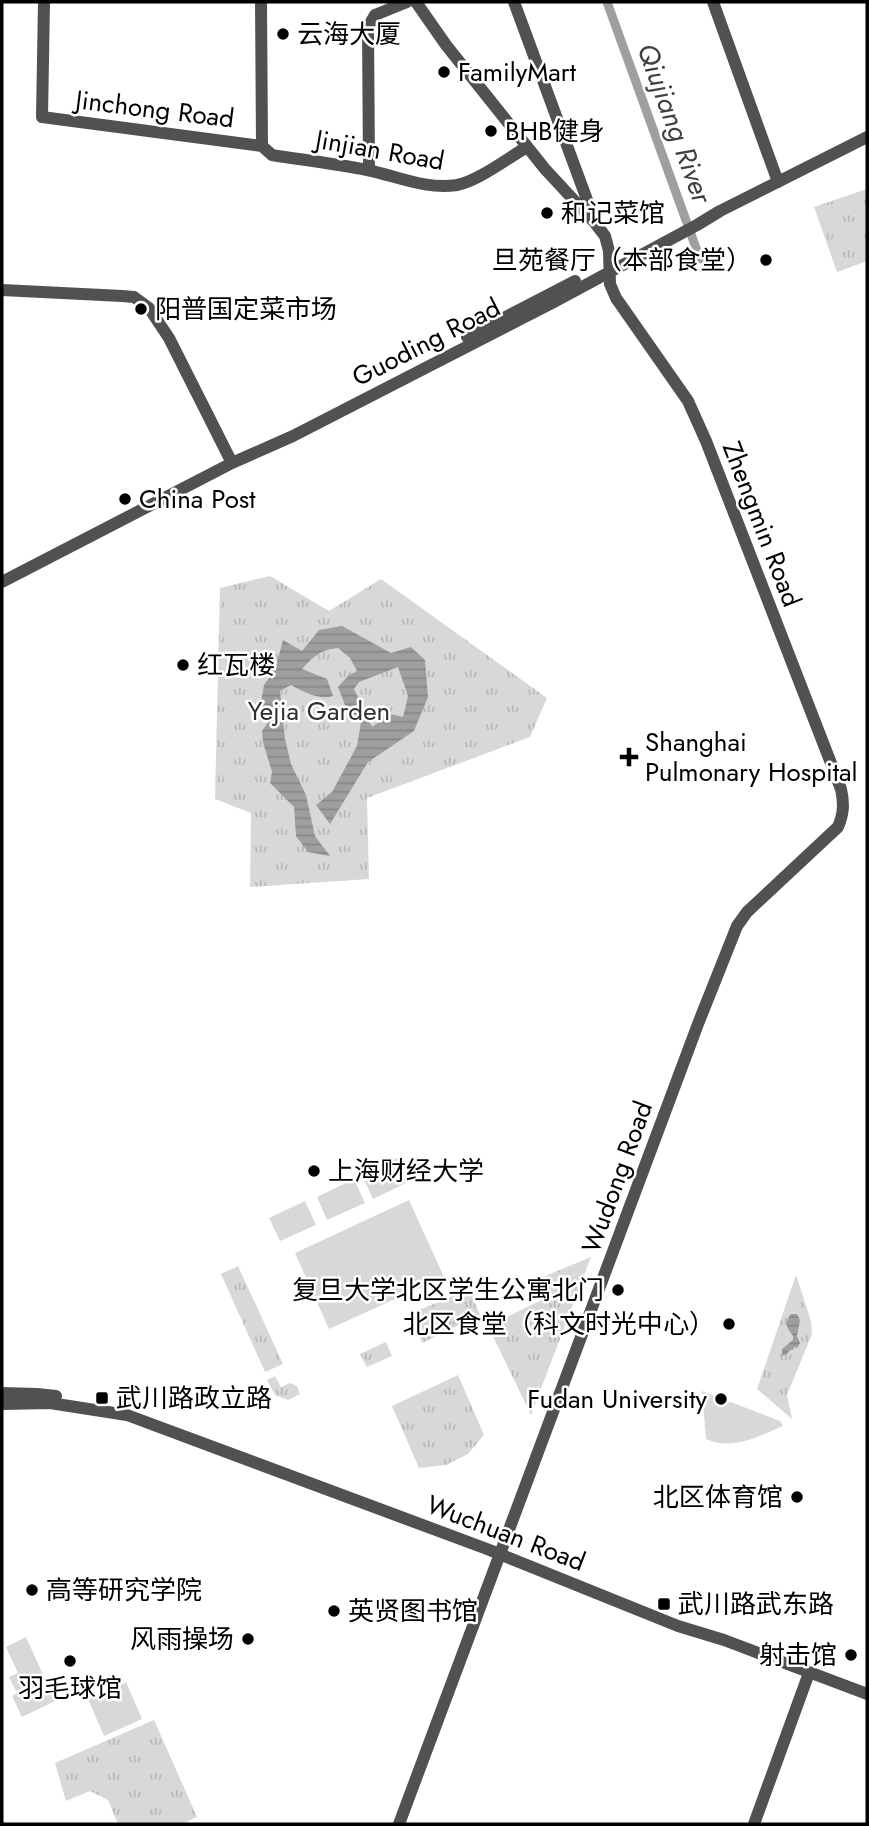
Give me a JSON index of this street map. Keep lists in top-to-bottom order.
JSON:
{
  "streets": {
    "street": [
      "Jinchong Road",
      "Jinjian Road",
      "Guoding Road",
      "Zhengmin Road",
      "Wudong Road",
      "Wuchuan Road"
    ]
  },
  "crossings": [
    ["Jinchong Road", "Jinjian Road"],
    ["Guoding Road", "Zhengmin Road"],
    ["Zhengmin Road", "Wudong Road"],
    ["Wudong Road", "Wuchuan Road"]
  ],
  "water": ["Qiujiang River"],
  "parks": ["Yejia Garden"],
  "places": {
    "other": [
      "云海大厦",
      "FamilyMart",
      "BHB健身",
      "和记菜馆",
      "旦苑餐厅（本部食堂）",
      "阳普国定菜市场",
      "China Post",
      "红瓦楼",
      "上海财经大学",
      "复旦大学北区学生公寓北门",
      "北区食堂（科文时光中心）",
      "Fudan University",
      "北区体育馆",
      "高等研究学院",
      "英贤图书馆",
      "风雨操场",
      "射击馆",
      "羽毛球馆"
    ],
    "health": ["Shanghai Pulmonary Hospital"],
    "transit": ["武川路政立路", "武川路武东路"]
  }
}
